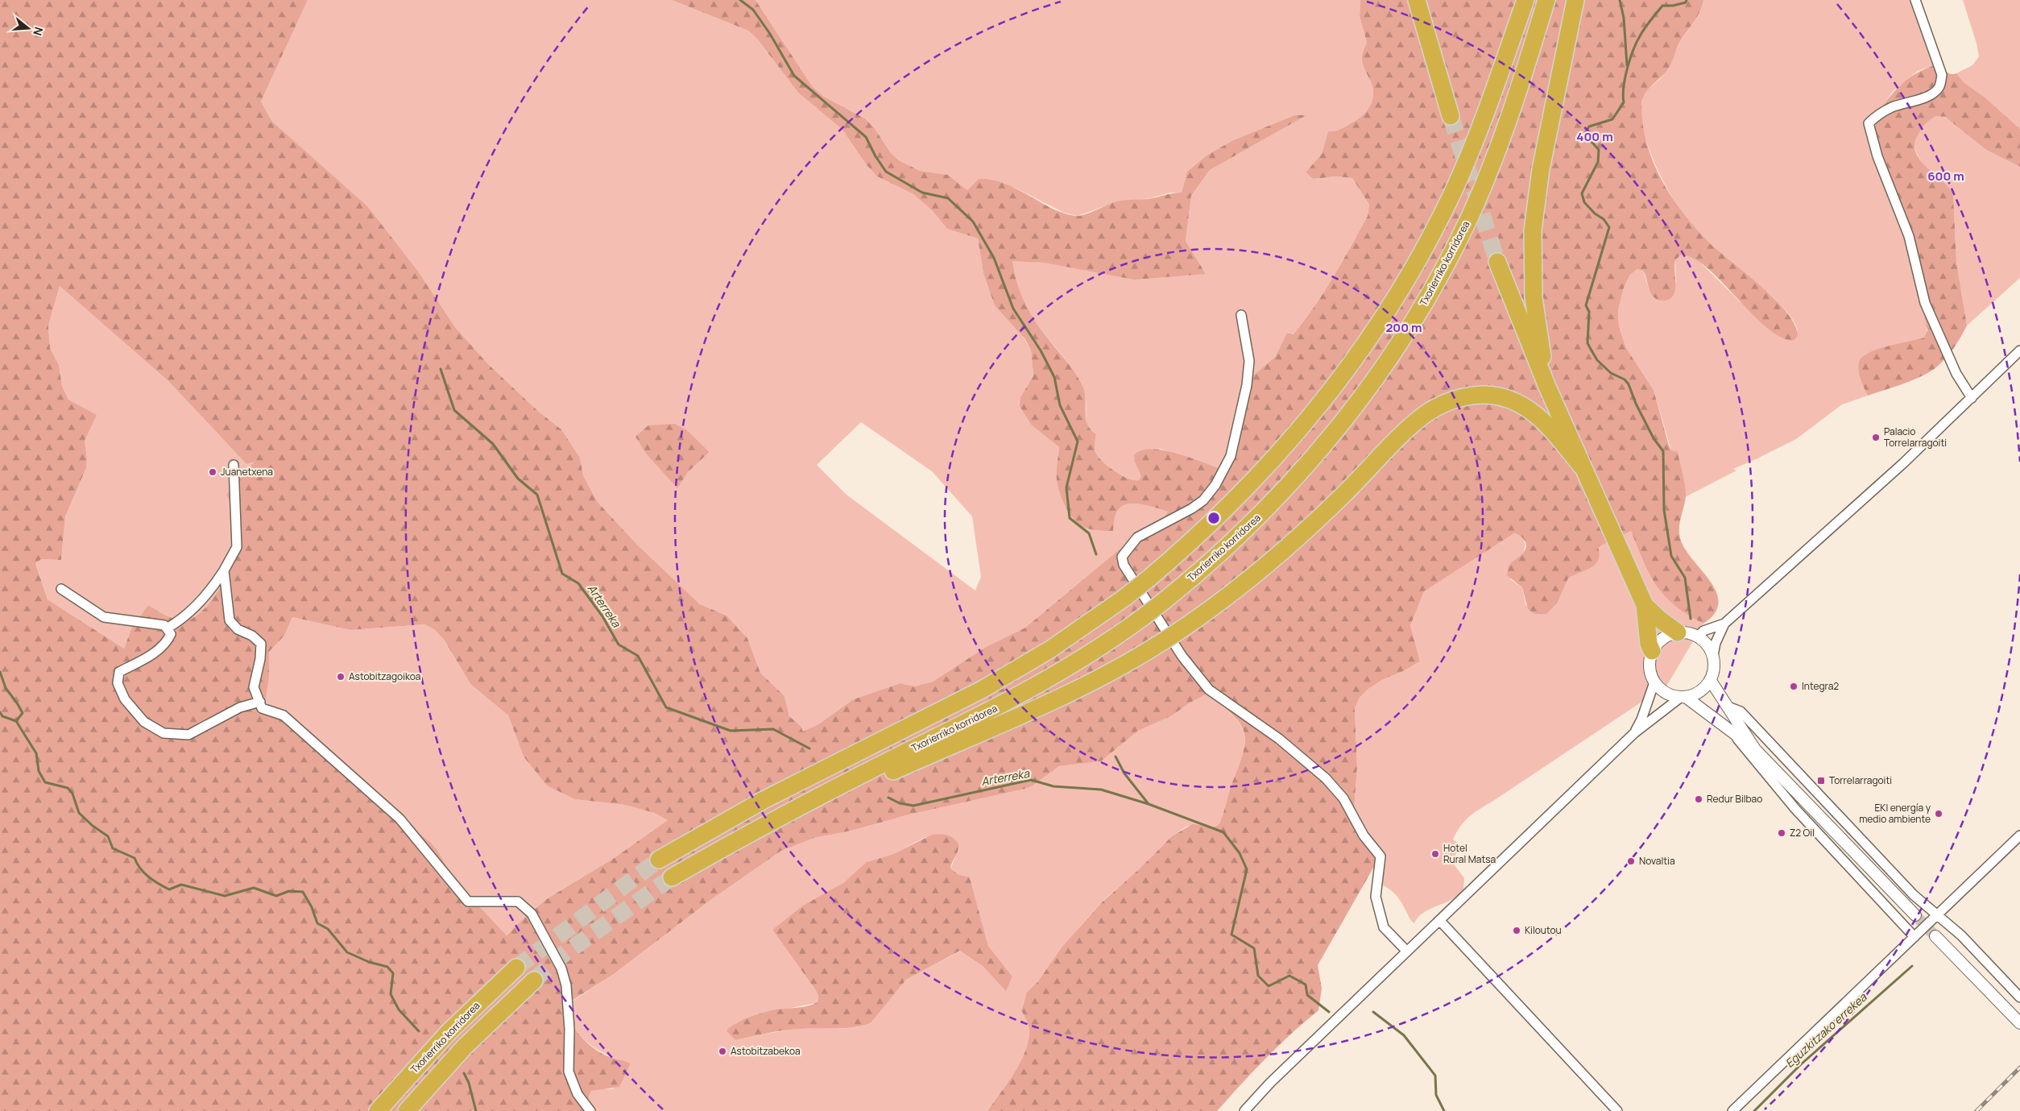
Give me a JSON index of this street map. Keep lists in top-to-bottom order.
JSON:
{
  "streets": {
    "highway": ["Txorierriko korridorea"]
  },
  "water": ["Arterreka", "Eguzkitzako errekea"],
  "places": {
    "other": [
      "Palacio Torrelarragoiti",
      "Juanetxena",
      "Astobitzagoikoa",
      "Integra2",
      "Redur Bilbao",
      "EKI energía y medio ambiente",
      "Z2 Oil",
      "Hotel Rural Matsa",
      "Novaltia",
      "Kiloutou",
      "Astobitzabekoa"
    ],
    "transit": ["Torrelarragoiti"]
  },
  "north": "right",
  "rings": ["400 m", "600 m", "200 m"]
}
